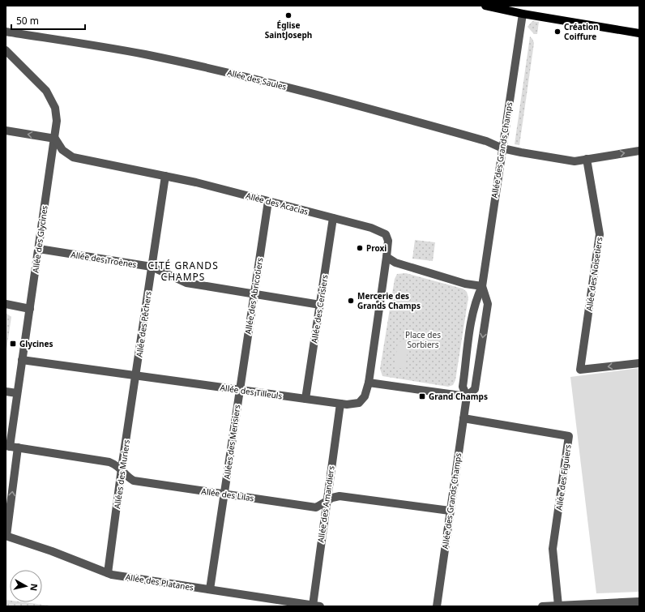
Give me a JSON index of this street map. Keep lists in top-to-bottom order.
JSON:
{
  "streets": {
    "street": [
      "Allée des Saules",
      "Allée des Grands Champs",
      "Allée des Acacias",
      "Allée des Glycines",
      "Allée des Troènes",
      "Allée des Noisetiers",
      "Allée des Abricotiers",
      "Allée des Cerisiers",
      "Allée des Pêchers",
      "Allée des Tilleuls",
      "Allées des Merisiers",
      "Allées des Muriers",
      "Allée des Figuiers",
      "Allée des Lilas",
      "Allée des Amandiers",
      "Allée des Platanes"
    ]
  },
  "crossings": [
    ["Allée des Saules", "Allée des Grands Champs"],
    ["Allée des Saules", "Allée des Noisetiers"],
    ["Allée des Grands Champs", "Allée des Figuiers"],
    ["Allée des Grands Champs", "Allée des Lilas"],
    ["Allée des Acacias", "Allée des Glycines"],
    ["Allée des Acacias", "Allée des Abricotiers"],
    ["Allée des Acacias", "Allée des Cerisiers"],
    ["Allée des Acacias", "Allée des Pêchers"],
    ["Allée des Glycines", "Allée des Troènes"],
    ["Allée des Glycines", "Allée des Tilleuls"],
    ["Allée des Glycines", "Allée des Lilas"],
    ["Allée des Glycines", "Allée des Platanes"],
    ["Allée des Troènes", "Allée des Abricotiers"],
    ["Allée des Troènes", "Allée des Cerisiers"],
    ["Allée des Troènes", "Allée des Pêchers"],
    ["Allée des Abricotiers", "Allée des Tilleuls"],
    ["Allée des Abricotiers", "Allées des Merisiers"],
    ["Allée des Cerisiers", "Allée des Tilleuls"],
    ["Allée des Pêchers", "Allée des Tilleuls"],
    ["Allée des Pêchers", "Allées des Muriers"],
    ["Allée des Tilleuls", "Allées des Merisiers"],
    ["Allée des Tilleuls", "Allées des Muriers"],
    ["Allée des Tilleuls", "Allée des Amandiers"],
    ["Allées des Merisiers", "Allée des Lilas"],
    ["Allées des Merisiers", "Allée des Platanes"],
    ["Allées des Muriers", "Allée des Lilas"],
    ["Allées des Muriers", "Allée des Platanes"],
    ["Allée des Lilas", "Allée des Amandiers"],
    ["Allée des Amandiers", "Allée des Platanes"]
  ],
  "districts": ["CITÉ GRANDS CHAMPS"],
  "parks": ["Place des Sorbiers"],
  "places": {
    "other": [
      "Église SaintJoseph",
      "Création Coiffure",
      "Proxi",
      "Mercerie des Grands Champs"
    ],
    "transit": ["Glycines", "Grand Champs"]
  },
  "scale_bar": "50 m",
  "north": "right"
}
